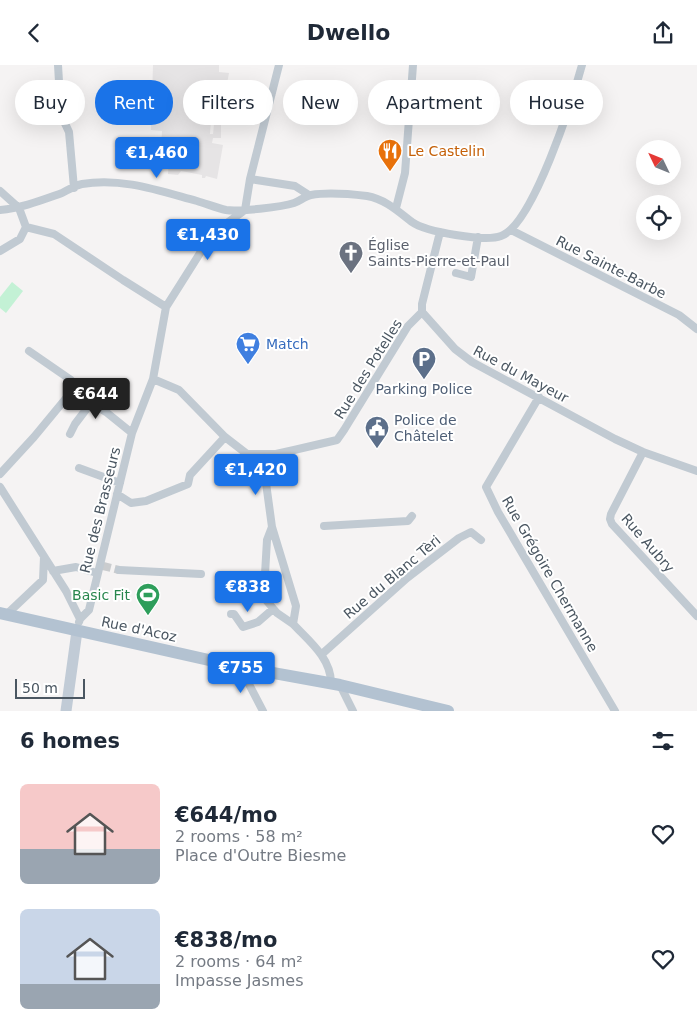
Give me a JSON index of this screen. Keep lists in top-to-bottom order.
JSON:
{
  "streets": {
    "main road": ["Rue d'Acoz"],
    "street": [
      "Rue Sainte-Barbe",
      "Rue des Potelles",
      "Rue du Mayeur",
      "Rue des Brasseurs",
      "Rue Aubry",
      "Rue Grégoire Chermanne",
      "Rue du Blanc Tèri"
    ]
  },
  "crossings": [
    ["Rue des Potelles", "Rue du Mayeur"],
    ["Rue du Mayeur", "Rue Aubry"],
    ["Rue du Mayeur", "Rue Grégoire Chermanne"],
    ["Rue des Brasseurs", "Rue d'Acoz"]
  ],
  "places": {
    "restaurant": ["Le Castelin"],
    "church": ["Église Saints-Pierre-et-Paul"],
    "supermarket": ["Match"],
    "parking": ["Parking Police"],
    "public building": ["Police de Châtelet"],
    "sports": ["Basic Fit"]
  },
  "scale_bar": "50 m",
  "north": "top left",
  "page": {
    "header": "Dwello",
    "chip": [
      "Buy",
      "Rent",
      "Filters",
      "New",
      "Apartment",
      "House"
    ],
    "price": [
      "€1,460",
      "€1,430",
      "€644",
      "€1,420",
      "€838",
      "€755"
    ],
    "scale": "50 m",
    "heading": "6 homes",
    "list": [
      {
        "name": "€644/mo",
        "note": "2 rooms · 58 m² · Place d'Outre Biesme"
      },
      {
        "name": "€838/mo",
        "note": "2 rooms · 64 m² · Impasse Jasmes"
      }
    ]
  }
}
